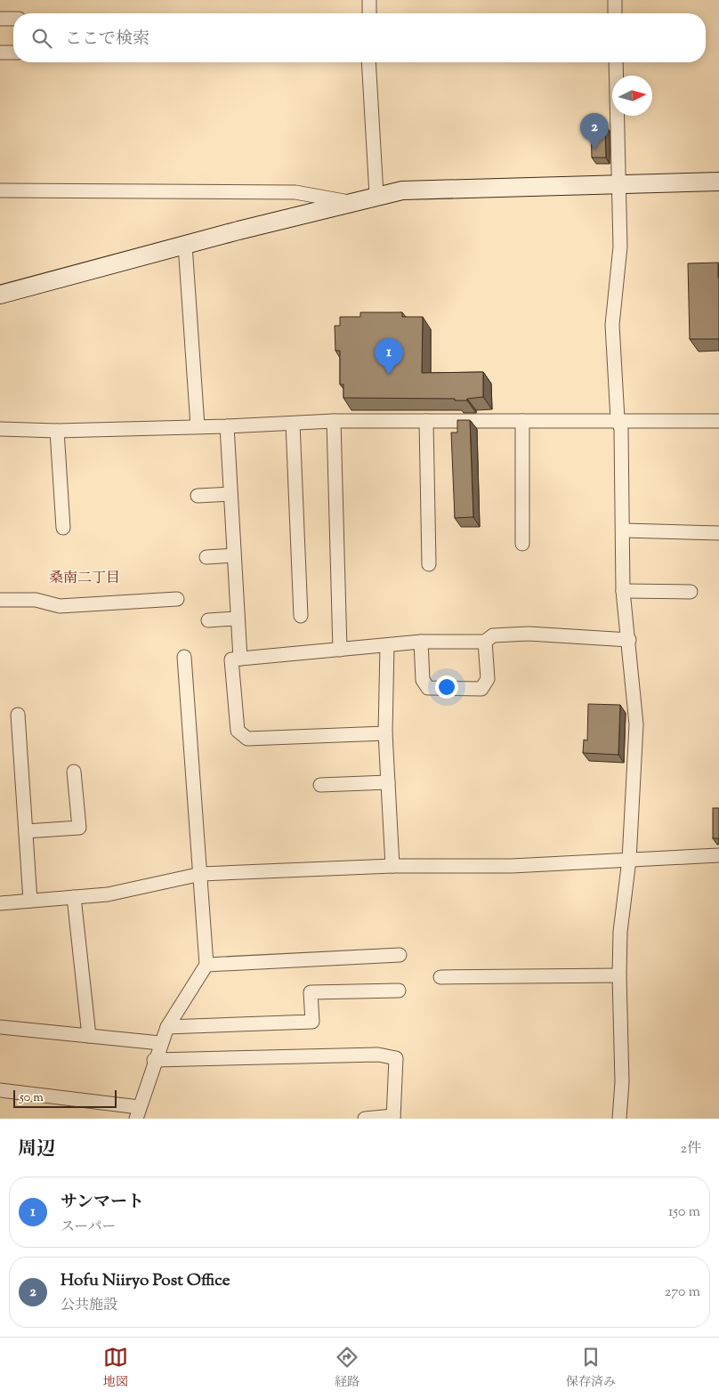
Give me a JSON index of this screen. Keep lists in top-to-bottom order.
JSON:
{
  "districts": ["桑南二丁目"],
  "scale_bar": "50 m",
  "north": "right",
  "page": {
    "search": "ここで検索",
    "pins": ["2", "1"],
    "scale": "50 m",
    "heading": ["周辺", "2件"],
    "list": [
      {
        "mark": "1",
        "name": "サンマート",
        "note": "スーパー",
        "value": "150 m"
      },
      {
        "mark": "2",
        "name": "Hofu Niiryo Post Office",
        "note": "公共施設",
        "value": "270 m"
      }
    ],
    "nav": ["地図", "経路", "保存済み"]
  }
}
